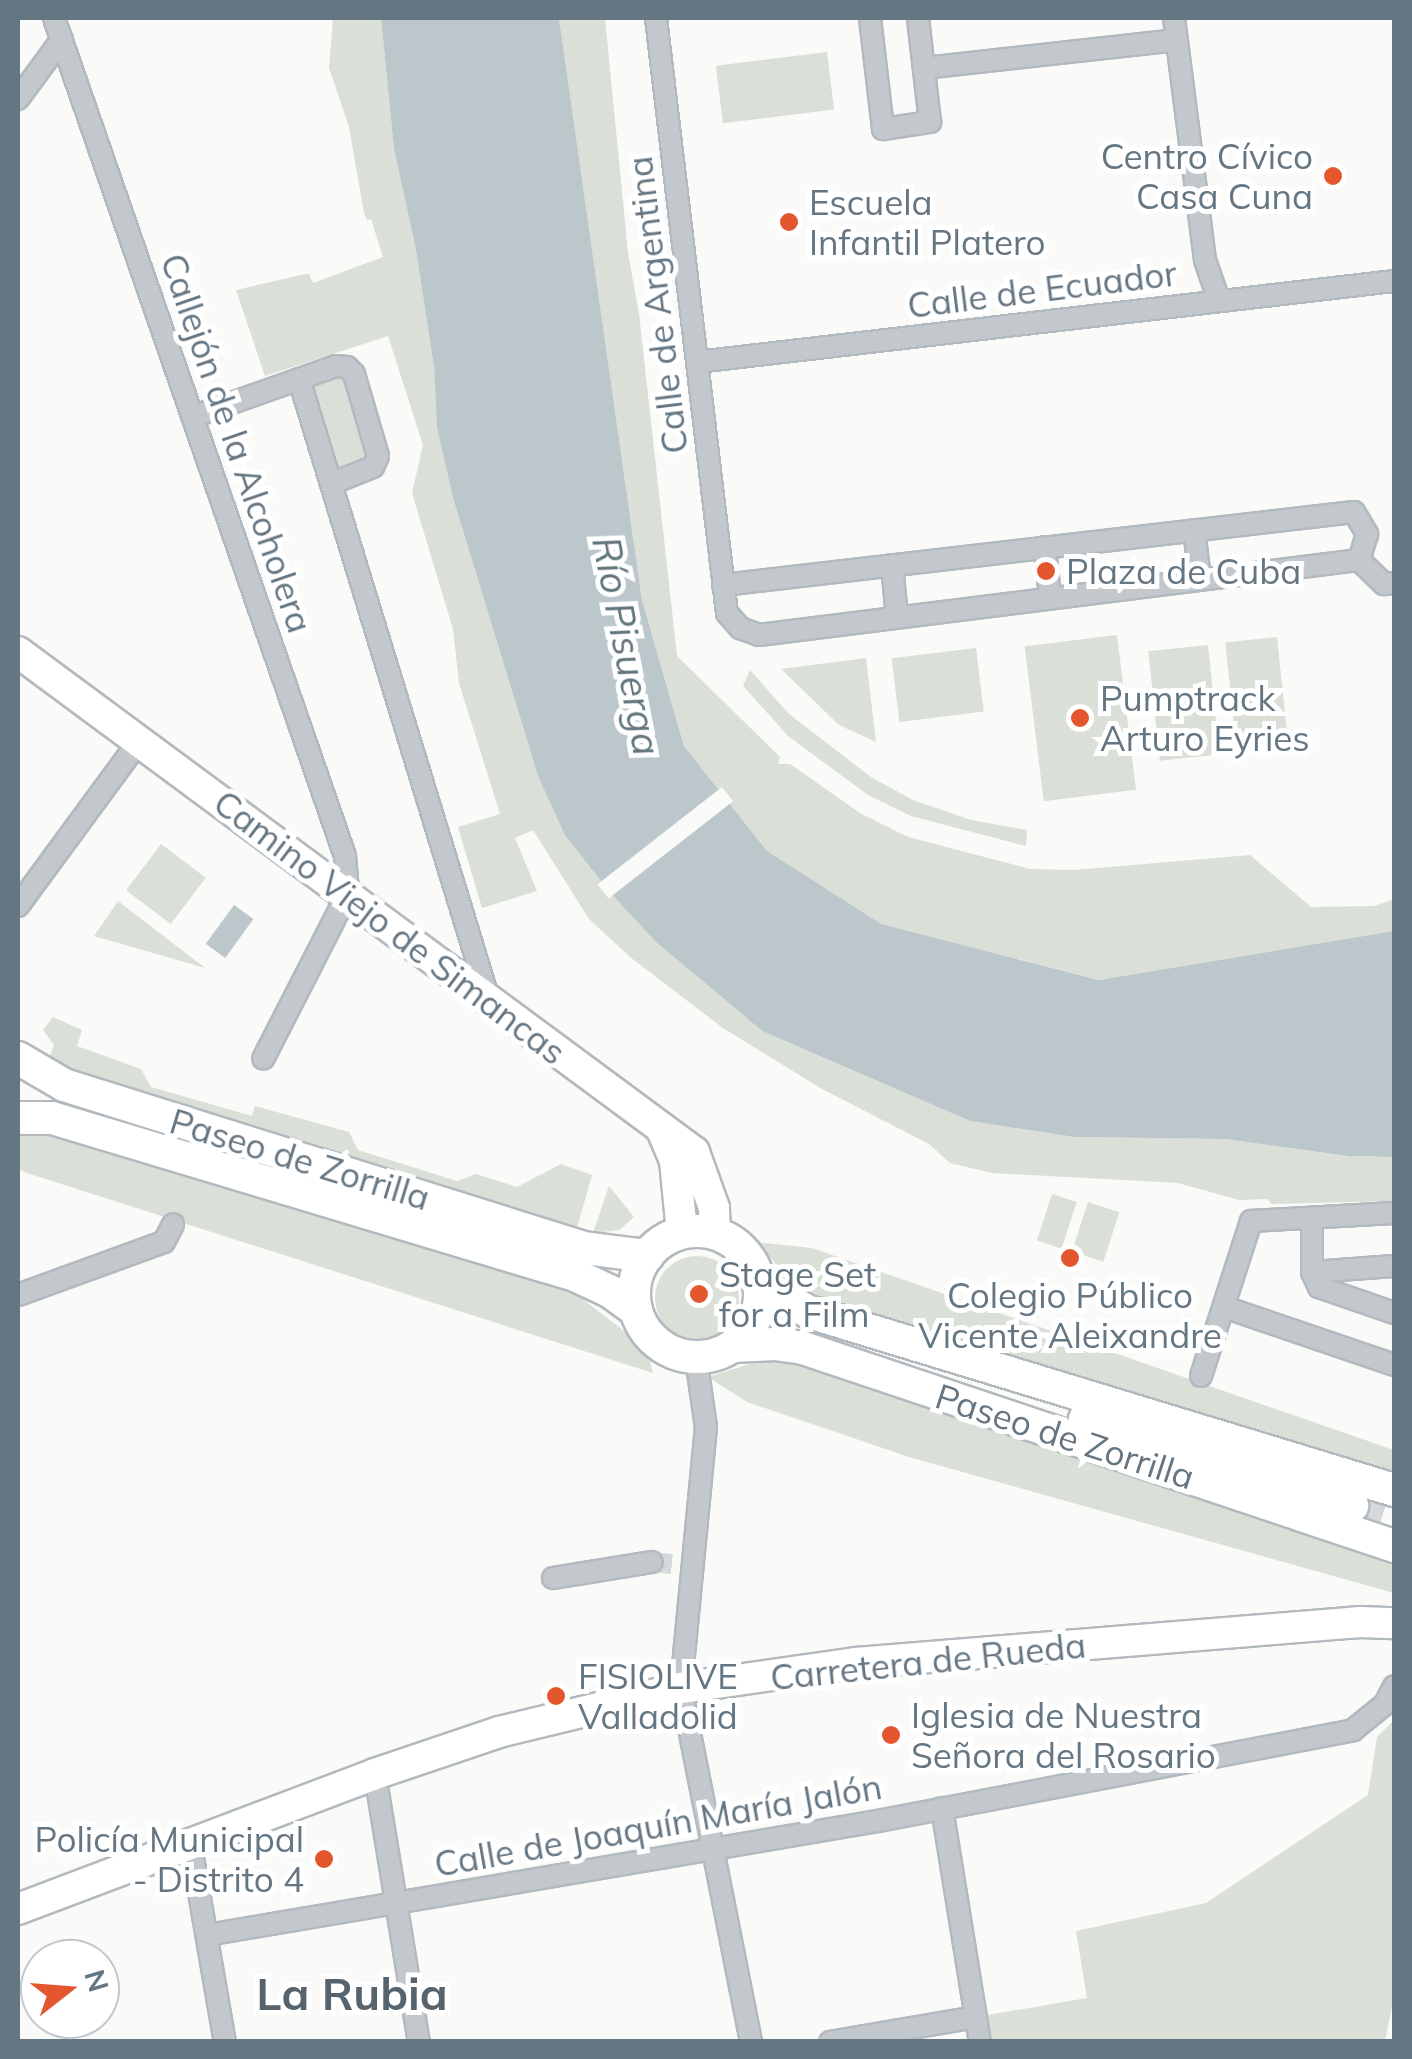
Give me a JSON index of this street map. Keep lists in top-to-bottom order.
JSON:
{
  "streets": {
    "main road": ["Paseo de Zorrilla"],
    "street": [
      "Calle de Ecuador",
      "Calle de Argentina",
      "Callejón de la Alcoholera",
      "Camino Viejo de Simancas",
      "Carretera de Rueda",
      "Calle de Joaquín María Jalón"
    ]
  },
  "crossings": [
    ["Calle de Ecuador", "Calle de Argentina"],
    ["Callejón de la Alcoholera", "Camino Viejo de Simancas"],
    ["Camino Viejo de Simancas", "Paseo de Zorrilla"]
  ],
  "districts": ["La Rubia"],
  "water": ["Río Pisuerga"],
  "places": [
    "Centro Cívico Casa Cuna",
    "Escuela Infantil Platero",
    "Plaza de Cuba",
    "Pumptrack Arturo Eyries",
    "Colegio Público Vicente Aleixandre",
    "Stage Set for a Film",
    "FISIOLIVE Valladolid",
    "Iglesia de Nuestra Señora del Rosario",
    "Policía Municipal - Distrito 4"
  ],
  "north": "right"
}
